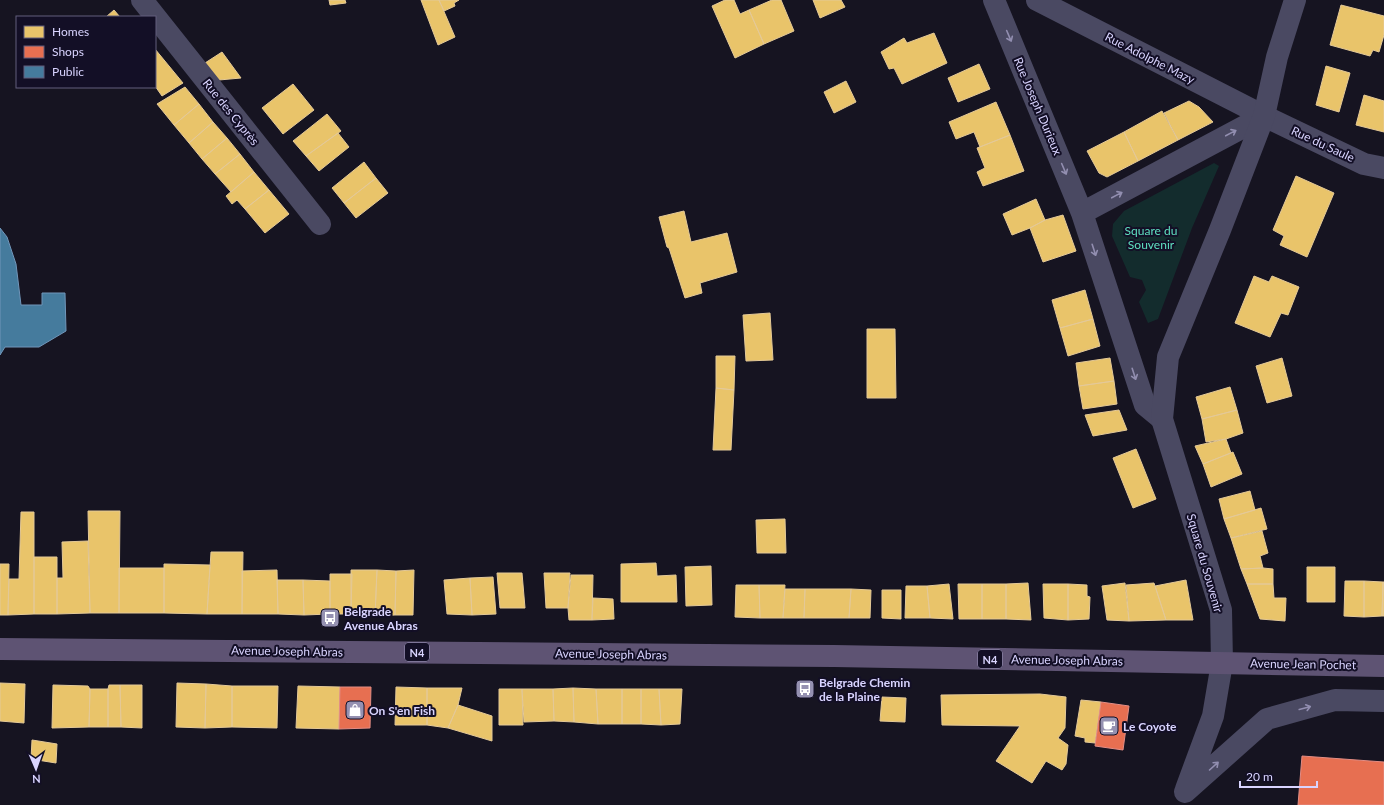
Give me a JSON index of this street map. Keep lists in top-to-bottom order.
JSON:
{
  "streets": {
    "main road": ["Avenue Joseph Abras", "N4", "Avenue Jean Pochet"],
    "street": [
      "Rue Adolphe Mazy",
      "Rue Joseph Durieux",
      "Rue des Cyprès",
      "Rue du Saule",
      "Square du Souvenir"
    ]
  },
  "crossings": [
    ["Rue Adolphe Mazy", "Rue du Saule"],
    ["Rue Adolphe Mazy", "Square du Souvenir"],
    ["Rue du Saule", "Square du Souvenir"],
    ["Square du Souvenir", "Avenue Joseph Abras"],
    ["Square du Souvenir", "Avenue Jean Pochet"],
    ["Avenue Joseph Abras", "Avenue Jean Pochet"]
  ],
  "one_way": ["Rue Joseph Durieux"],
  "parks": ["Square du Souvenir"],
  "places": {
    "bus stop": ["Belgrade Avenue Abras", "Belgrade Chemin de la Plaine"],
    "shop": ["On S'en Fish"],
    "cafe": ["Le Coyote"]
  },
  "legend": ["Homes", "Shops", "Public"],
  "scale_bar": "20 m",
  "north": "bottom"
}
